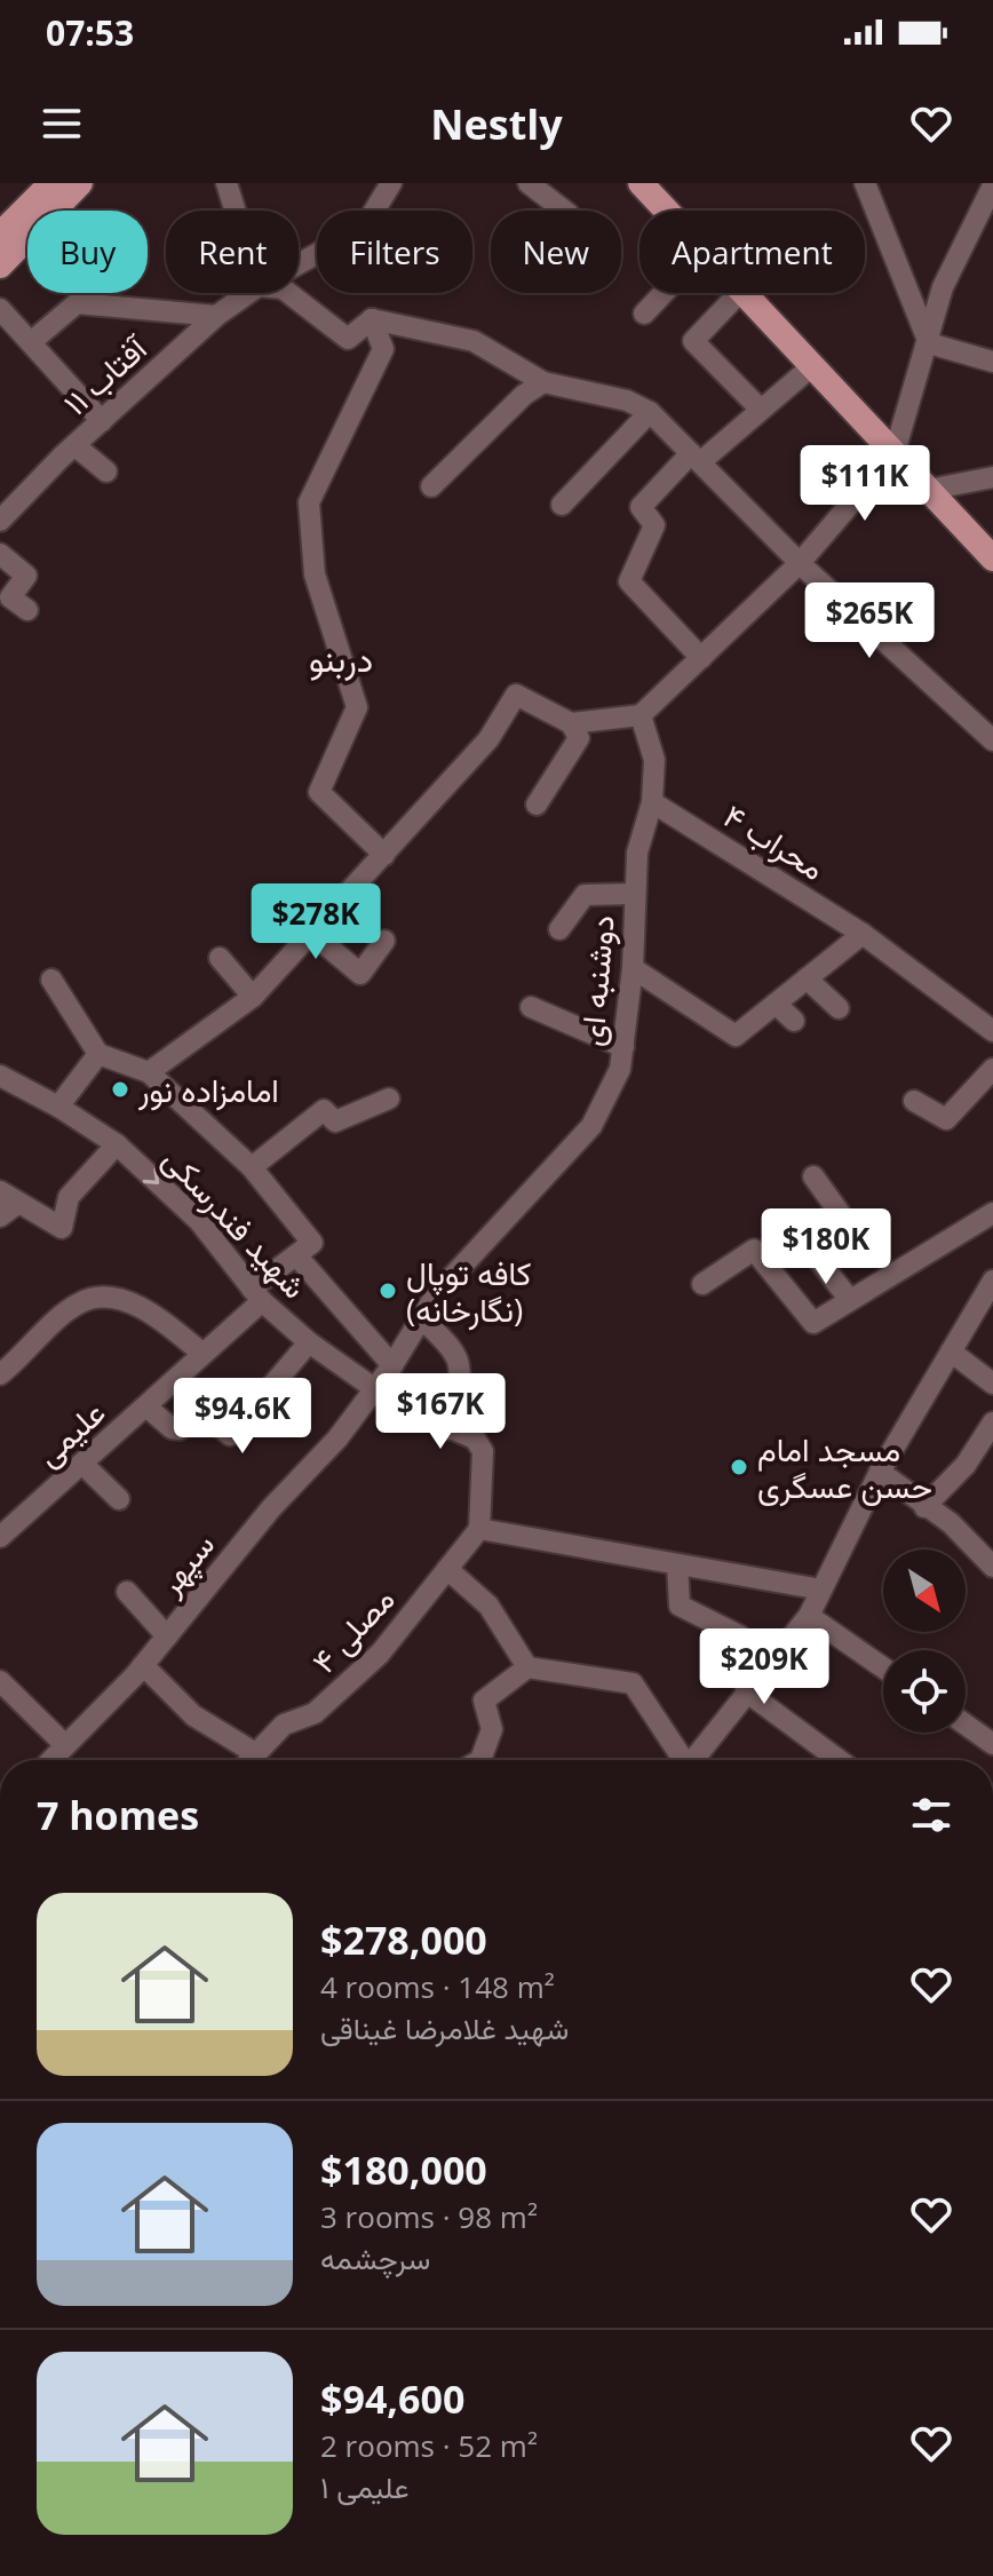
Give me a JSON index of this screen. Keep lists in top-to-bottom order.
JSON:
{
  "streets": {
    "street": [
      "آفتاب ۱۱",
      "۴ محراب",
      "دوشنبه ای",
      "شهید فندرسکی",
      "علیمی",
      "سپهر",
      "۴ مصلی"
    ]
  },
  "crossings": [
    ["۴ محراب", "دوشنبه ای"],
    ["دوشنبه ای", "شهید فندرسکی"],
    ["دوشنبه ای", "سپهر"],
    ["شهید فندرسکی", "علیمی"],
    ["شهید فندرسکی", "سپهر"],
    ["شهید فندرسکی", "۴ مصلی"]
  ],
  "districts": ["دربنو"],
  "places": ["امامزاده نور", "کافه توپال (نگارخانه)", "مسجد امام حسن عسگری"],
  "north": "bottom right",
  "page": {
    "status": "07:53",
    "header": "Nestly",
    "chip": [
      "Buy",
      "Rent",
      "Filters",
      "New",
      "Apartment"
    ],
    "price": [
      "$111K",
      "$265K",
      "$278K",
      "$180K",
      "$167K",
      "$94.6K",
      "$209K"
    ],
    "heading": "7 homes",
    "list": [
      {
        "name": "$278,000",
        "note": "4 rooms · 148 m² · شهید غلامرضا غیناقی"
      },
      {
        "name": "$180,000",
        "note": "3 rooms · 98 m² · سرچشمه"
      },
      {
        "name": "$94,600",
        "note": "2 rooms · 52 m² · ۱ علیمی"
      }
    ]
  }
}
